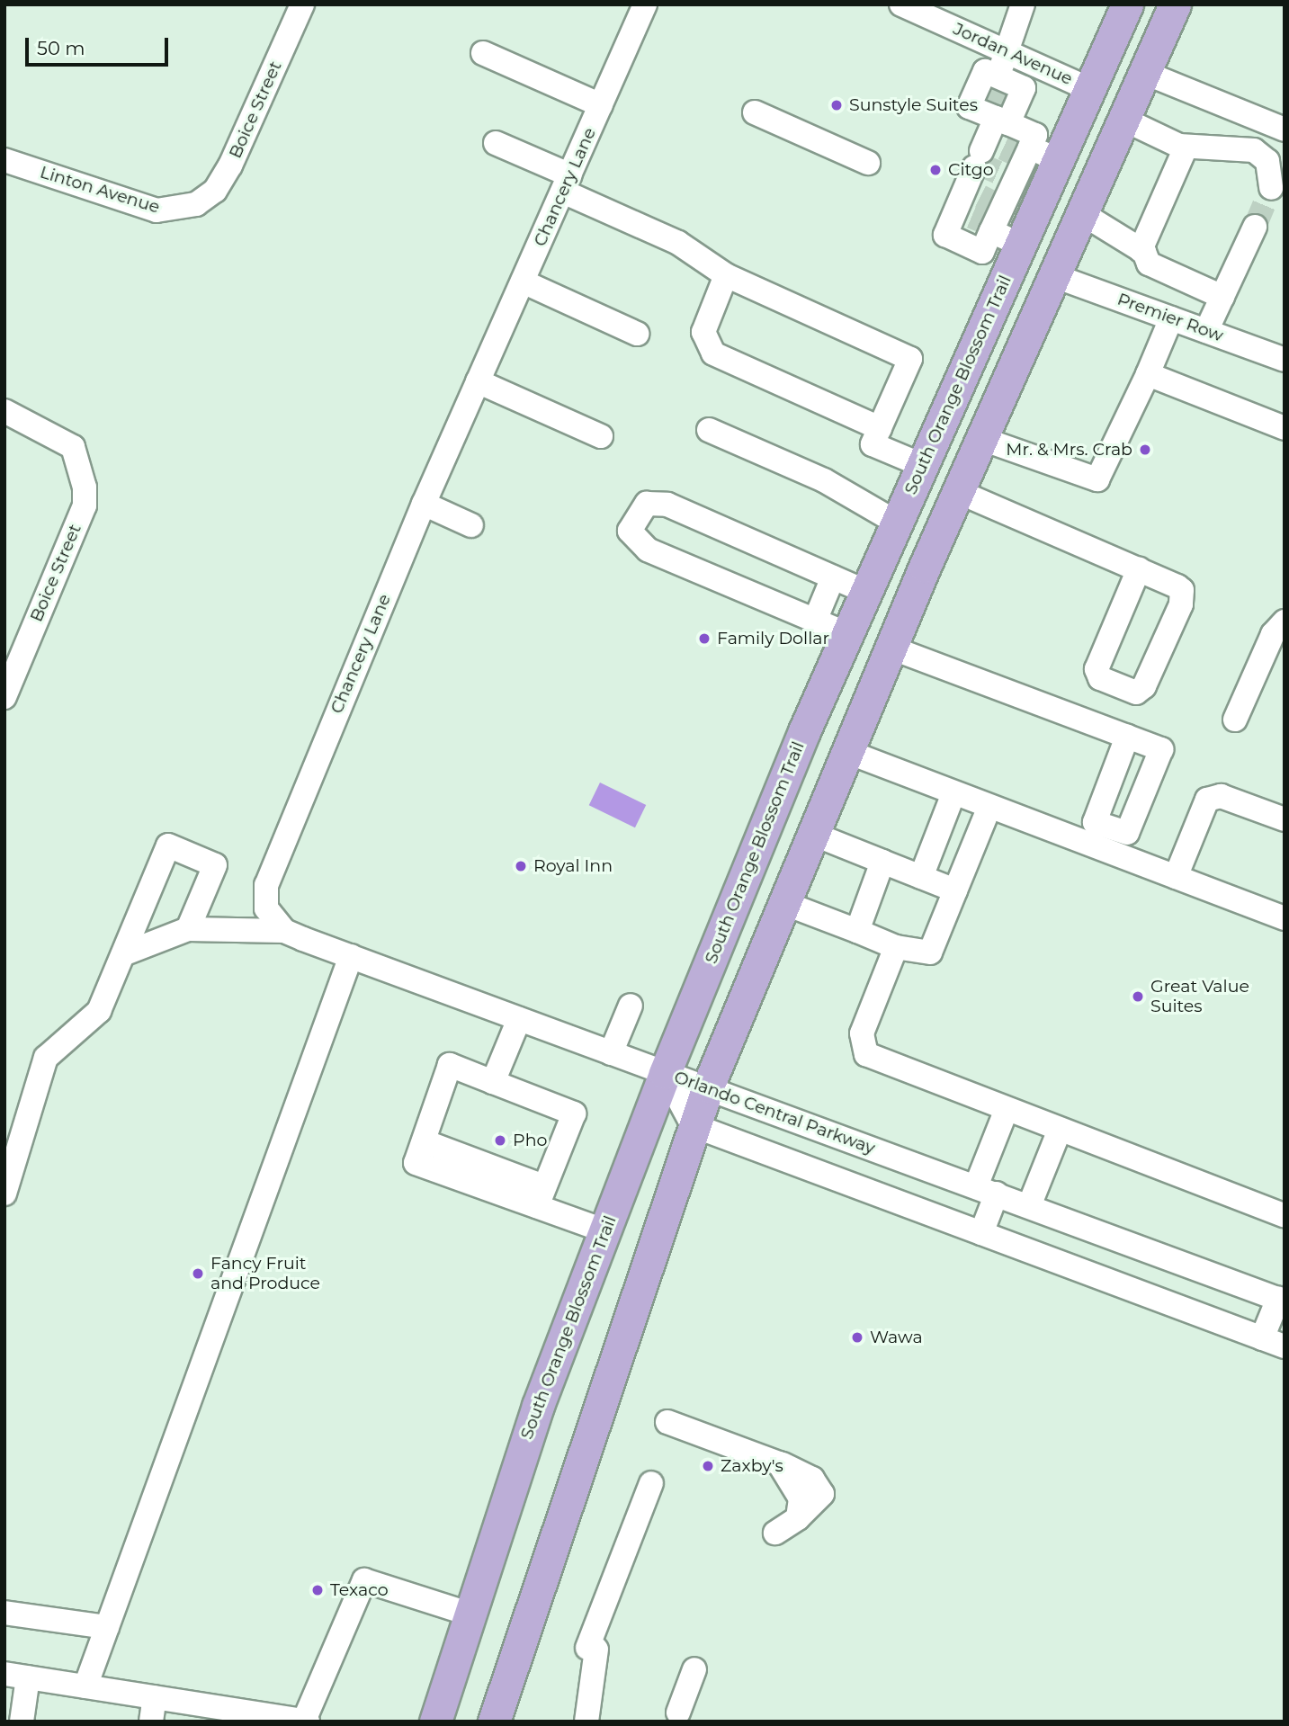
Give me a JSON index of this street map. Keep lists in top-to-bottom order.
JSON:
{
  "streets": {
    "main road": ["South Orange Blossom Trail"],
    "street": [
      "Jordan Avenue",
      "Boice Street",
      "Chancery Lane",
      "Linton Avenue",
      "Premier Row",
      "Orlando Central Parkway"
    ]
  },
  "crossings": [
    ["Jordan Avenue", "South Orange Blossom Trail"],
    ["Boice Street", "Linton Avenue"],
    ["South Orange Blossom Trail", "Orlando Central Parkway"]
  ],
  "places": [
    "Sunstyle Suites",
    "Citgo",
    "Mr. & Mrs. Crab",
    "Family Dollar",
    "Royal Inn",
    "Great Value Suites",
    "Pho",
    "Fancy Fruit and Produce",
    "Wawa",
    "Zaxby's",
    "Texaco"
  ],
  "scale_bar": "50 m"
}
